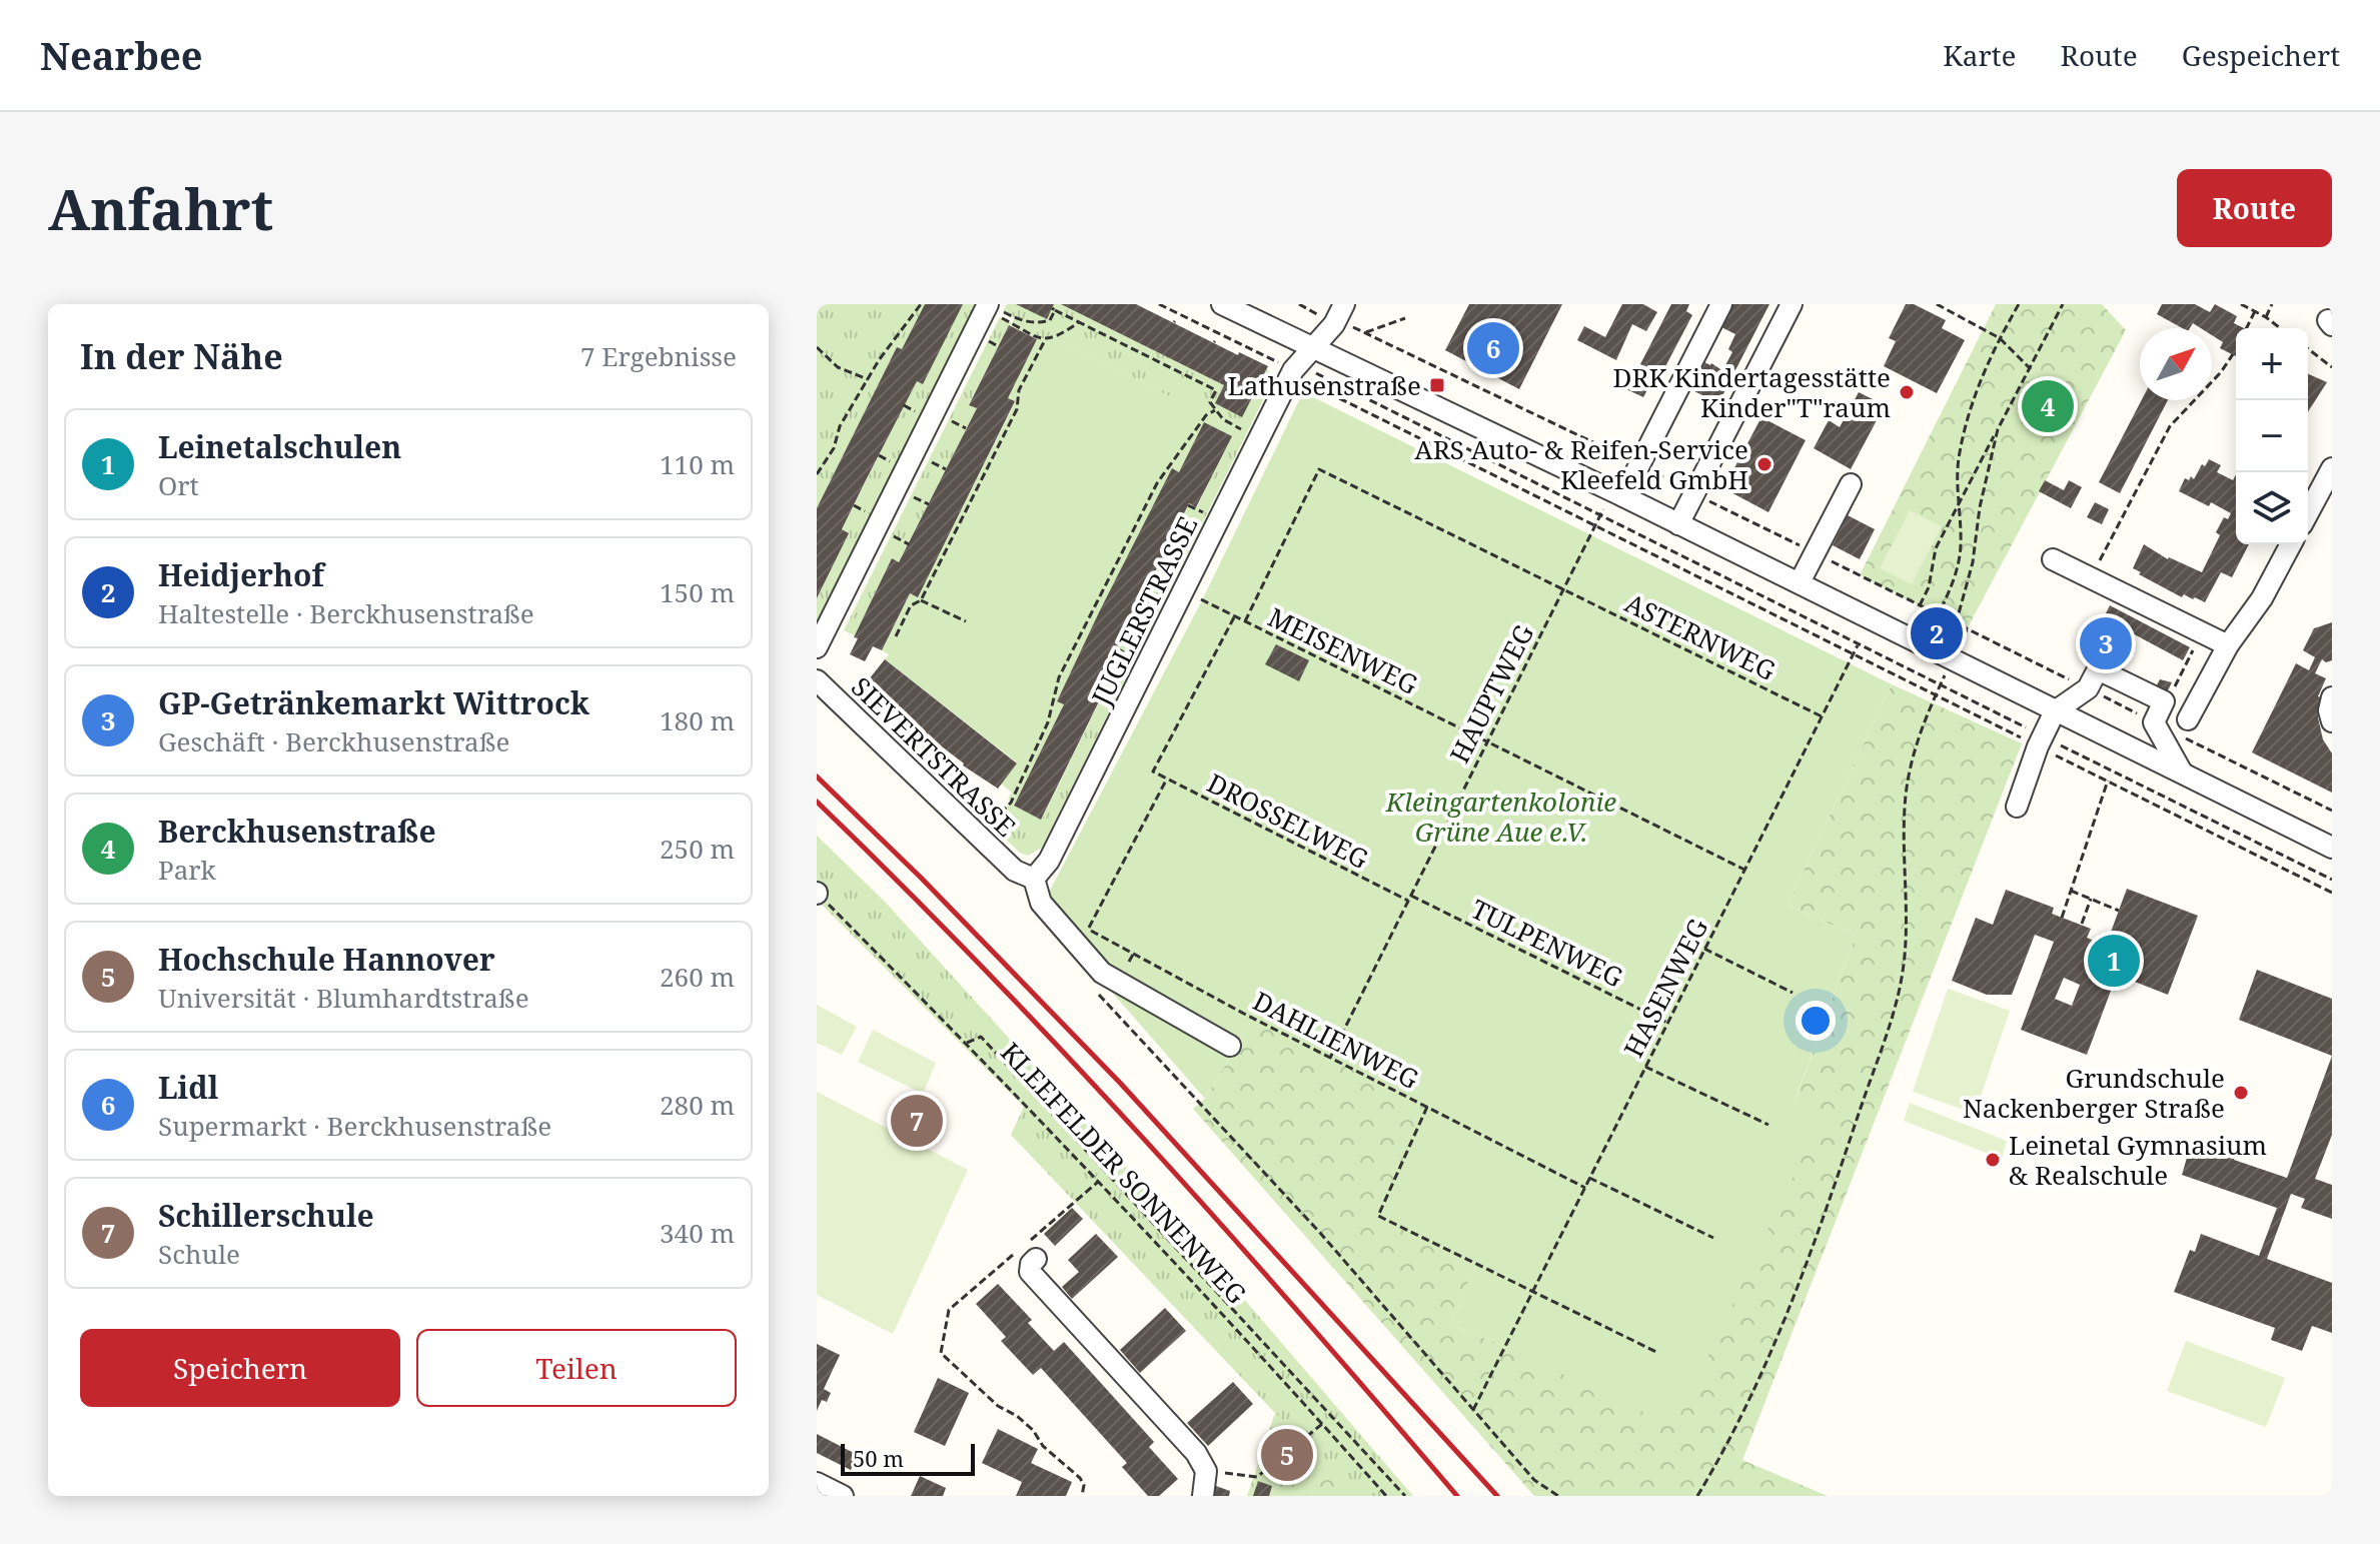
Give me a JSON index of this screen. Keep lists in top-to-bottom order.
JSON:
{
  "streets": {
    "street": ["JUGLERSTRASSE", "SIEVERTSTRASSE"],
    "path": [
      "ASTERNWEG",
      "MEISENWEG",
      "HAUPTWEG",
      "DROSSELWEG",
      "TULPENWEG",
      "HASENWEG",
      "DAHLIENWEG",
      "KLEEFELDER SONNENWEG"
    ]
  },
  "crossings": [
    ["JUGLERSTRASSE", "MEISENWEG"],
    ["JUGLERSTRASSE", "SIEVERTSTRASSE"],
    ["ASTERNWEG", "MEISENWEG"],
    ["ASTERNWEG", "HAUPTWEG"],
    ["ASTERNWEG", "HASENWEG"],
    ["MEISENWEG", "HAUPTWEG"],
    ["MEISENWEG", "DROSSELWEG"],
    ["MEISENWEG", "HASENWEG"],
    ["HAUPTWEG", "DROSSELWEG"],
    ["HAUPTWEG", "TULPENWEG"],
    ["HAUPTWEG", "DAHLIENWEG"],
    ["TULPENWEG", "HASENWEG"],
    ["HASENWEG", "DAHLIENWEG"]
  ],
  "parks": ["Kleingartenkolonie Grüne Aue e.V."],
  "places": {
    "transit": ["Lathusenstraße"],
    "other": [
      "DRK Kindertagesstätte Kinder\"T\"raum",
      "ARS Auto- & Reifen-Service Kleefeld GmbH",
      "Grundschule Nackenberger Straße",
      "Leinetal Gymnasium & Realschule"
    ]
  },
  "scale_bar": "50 m",
  "north": "top right",
  "page": {
    "header": "Nearbee",
    "nav": ["Karte", "Route", "Gespeichert"],
    "buttons": [
      "Route",
      ["Speichern", "Teilen"]
    ],
    "title": "Anfahrt",
    "heading": ["In der Nähe", "7 Ergebnisse"],
    "pins": [
      "6",
      "4",
      "2",
      "3",
      "1",
      "7",
      "5"
    ],
    "map_buttons": ["+", "−"],
    "list": [
      {
        "mark": "1",
        "name": "Leinetalschulen",
        "note": "Ort",
        "value": "110 m"
      },
      {
        "mark": "2",
        "name": "Heidjerhof",
        "note": "Haltestelle · Berckhusenstraße",
        "value": "150 m"
      },
      {
        "mark": "3",
        "name": "GP-Getränkemarkt Wittrock",
        "note": "Geschäft · Berckhusenstraße",
        "value": "180 m"
      },
      {
        "mark": "4",
        "name": "Berckhusenstraße",
        "note": "Park",
        "value": "250 m"
      },
      {
        "mark": "5",
        "name": "Hochschule Hannover",
        "note": "Universität · Blumhardtstraße",
        "value": "260 m"
      },
      {
        "mark": "6",
        "name": "Lidl",
        "note": "Supermarkt · Berckhusenstraße",
        "value": "280 m"
      },
      {
        "mark": "7",
        "name": "Schillerschule",
        "note": "Schule",
        "value": "340 m"
      }
    ],
    "scale": "50 m"
  }
}
